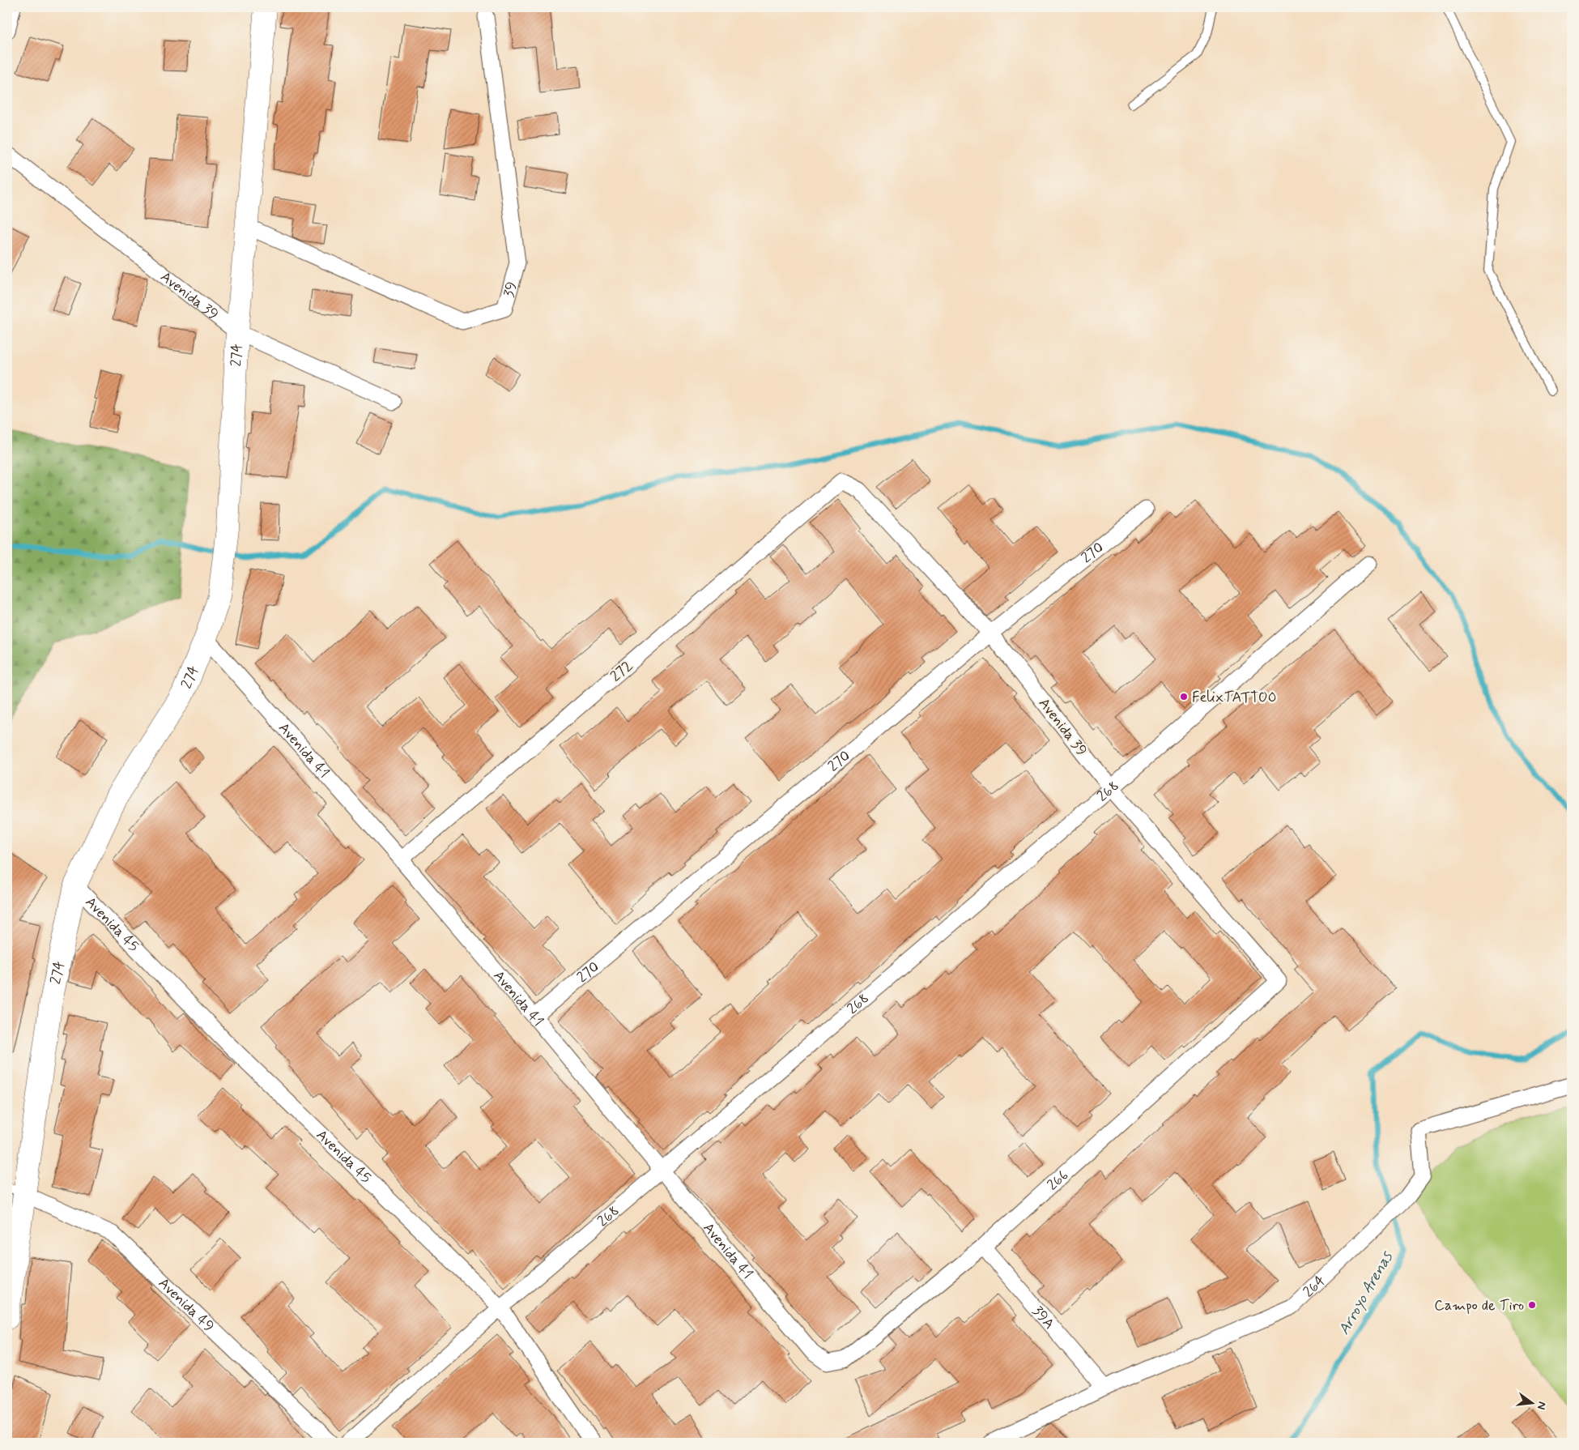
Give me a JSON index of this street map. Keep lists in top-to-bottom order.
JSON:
{
  "streets": {
    "street": [
      "39",
      "Avenida 39",
      "274",
      "270",
      "272",
      "Avenida 41",
      "268",
      "Avenida 45",
      "266",
      "264",
      "Avenida 49",
      "39A"
    ]
  },
  "crossings": [
    ["39", "274"],
    ["Avenida 39", "274"],
    ["Avenida 39", "270"],
    ["Avenida 39", "272"],
    ["Avenida 39", "268"],
    ["Avenida 39", "266"],
    ["274", "Avenida 41"],
    ["274", "Avenida 45"],
    ["274", "Avenida 49"],
    ["270", "Avenida 41"],
    ["272", "Avenida 41"],
    ["Avenida 41", "268"],
    ["Avenida 41", "266"],
    ["268", "Avenida 45"],
    ["266", "39A"],
    ["264", "39A"]
  ],
  "water": ["Arroyo Arenas"],
  "places": ["FelixTATTOO", "Campo de Tiro"],
  "north": "right"
}
